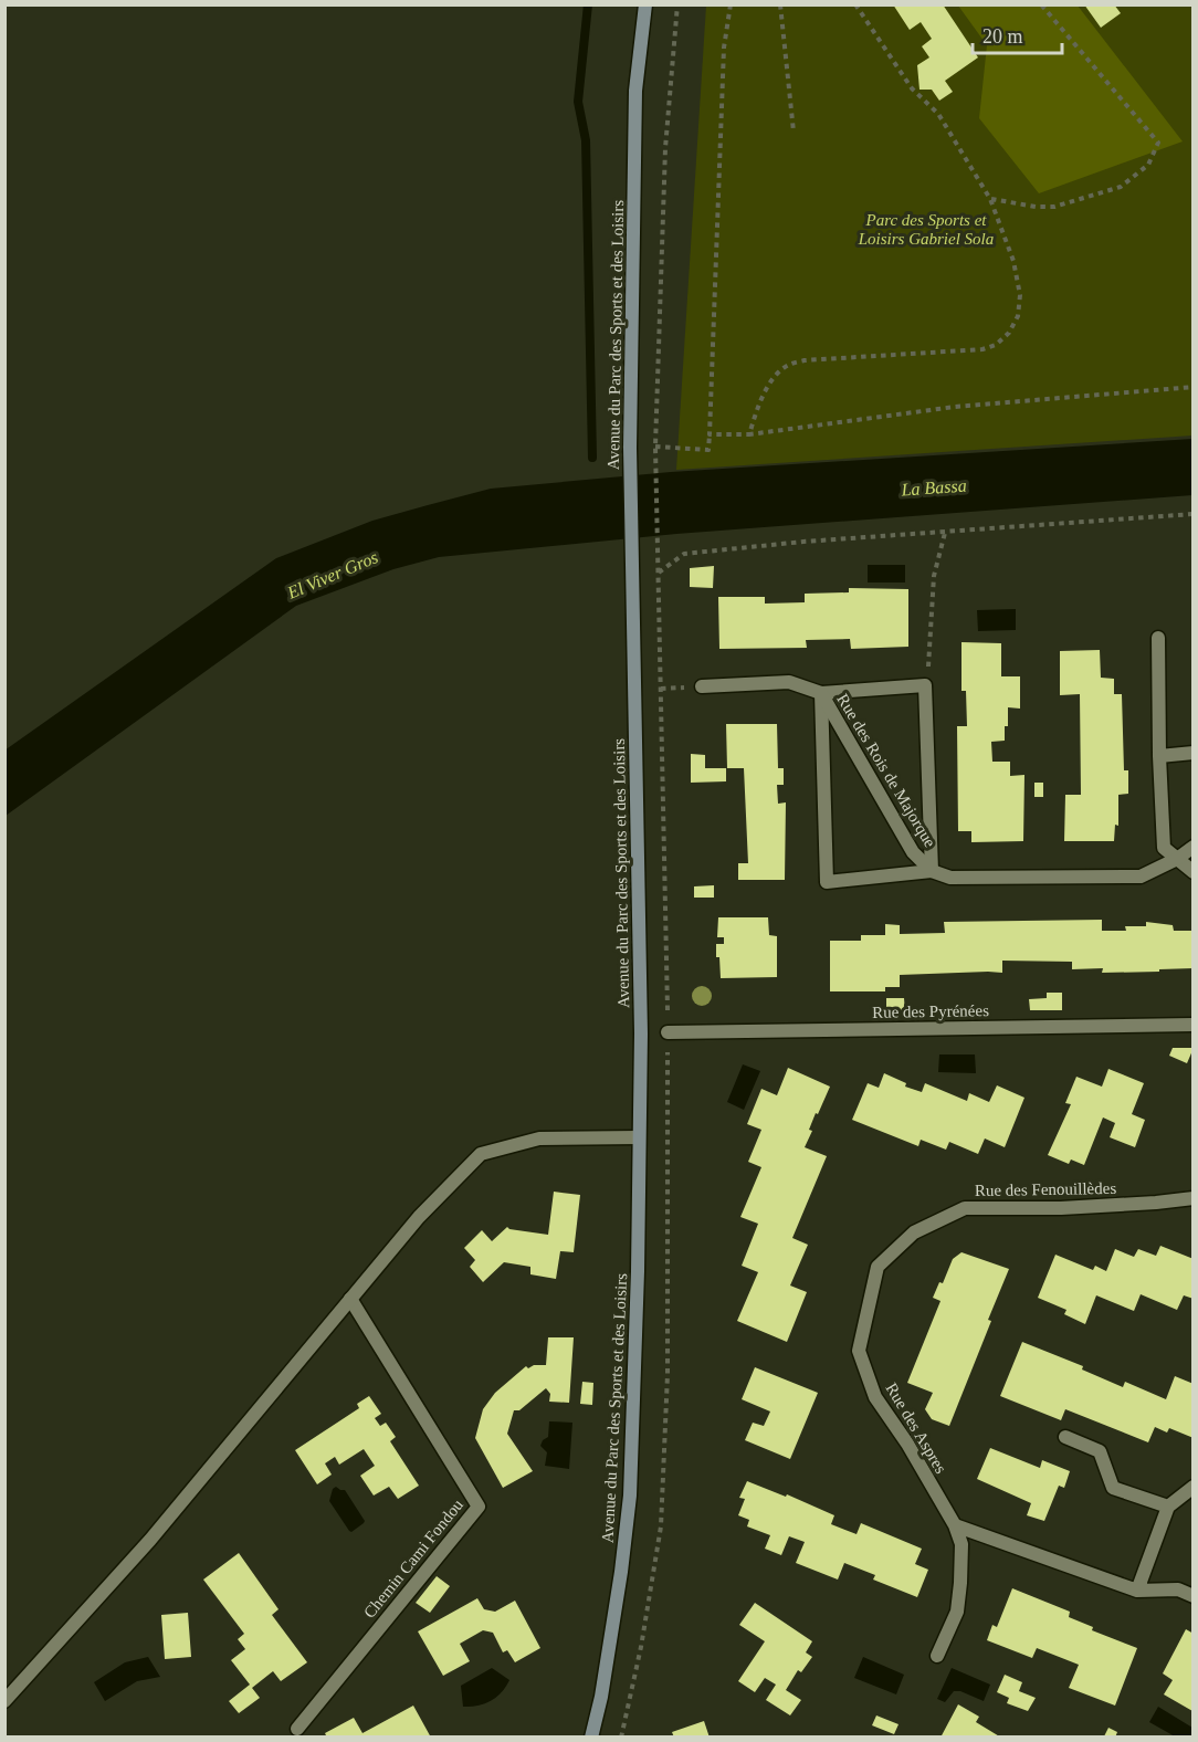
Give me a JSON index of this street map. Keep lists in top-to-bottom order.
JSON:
{
  "streets": {
    "main road": ["Avenue du Parc des Sports et des Loisirs"],
    "street": [
      "Rue des Rois de Majorque",
      "Rue des Pyrénées",
      "Rue des Fenouillèdes",
      "Rue des Aspres",
      "Chemin Cami Fondou"
    ]
  },
  "crossings": [
    ["Rue des Fenouillèdes", "Rue des Aspres"]
  ],
  "water": ["La Bassa", "El Viver Gros"],
  "parks": ["Parc des Sports et Loisirs Gabriel Sola"],
  "scale_bar": "20 m"
}
